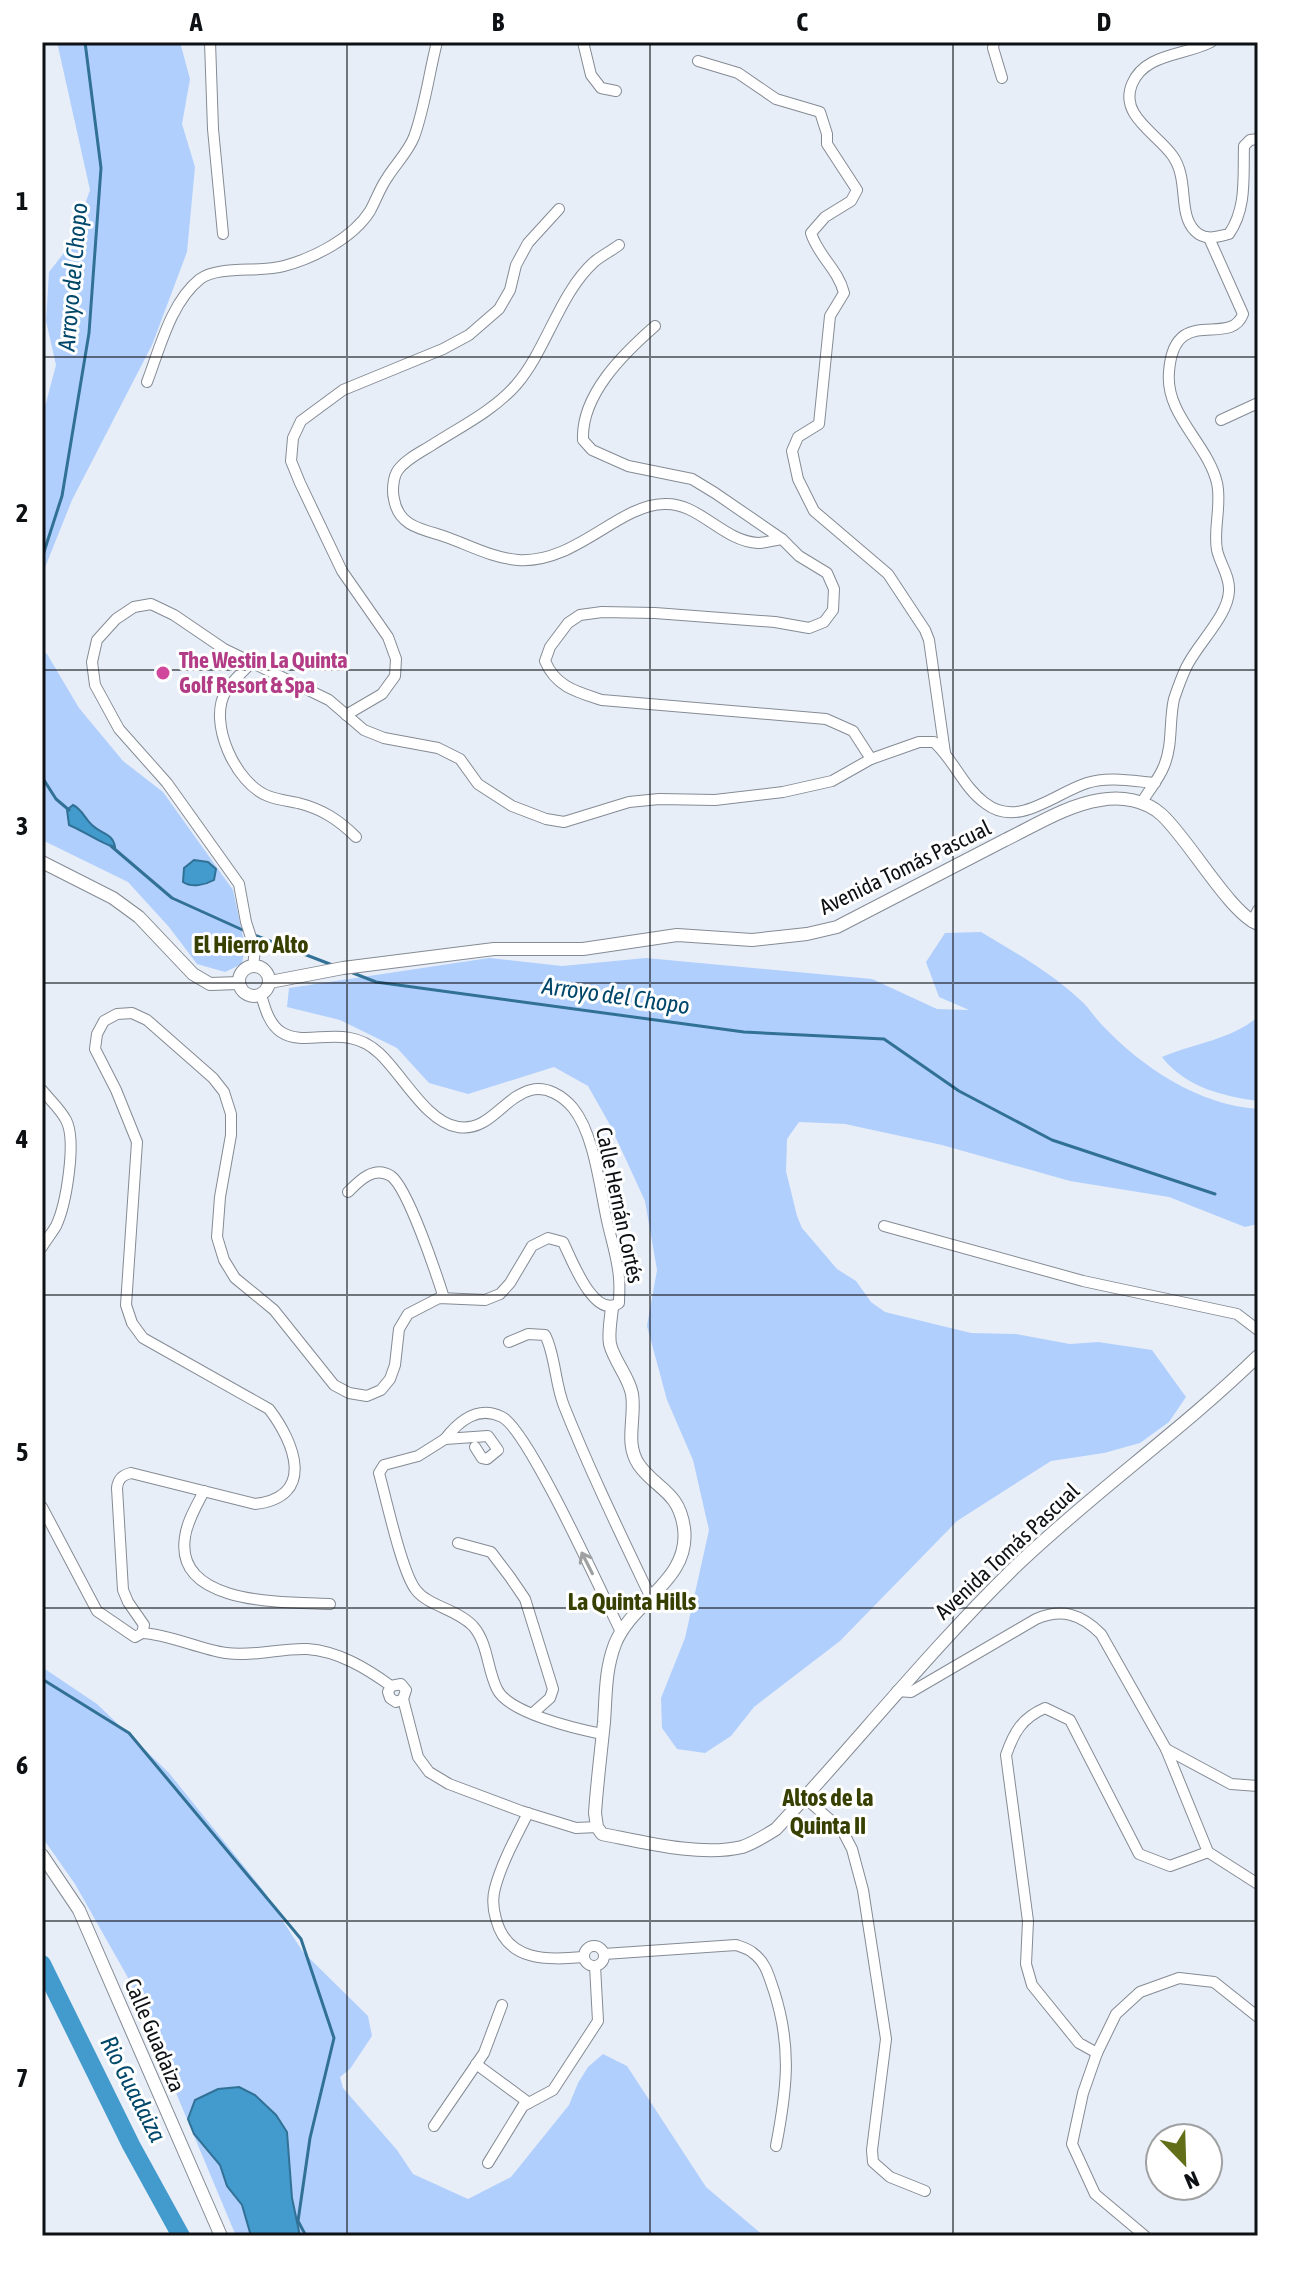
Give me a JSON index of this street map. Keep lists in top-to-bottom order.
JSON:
{
  "streets": {
    "street": ["Avenida Tomás Pascual", "Calle Hernán Cortés", "Calle Guadaiza"]
  },
  "crossings": [
    ["Avenida Tomás Pascual", "Calle Hernán Cortés"]
  ],
  "districts": ["El Hierro Alto", "La Quinta Hills", "Altos de la Quinta II"],
  "water": ["Arroyo del Chopo", "Rio Guadaiza"],
  "places": ["The Westin La Quinta Golf Resort & Spa"],
  "north": "bottom right",
  "grid": {
    "columns": [
      "A",
      "B",
      "C",
      "D"
    ],
    "rows": [
      "1",
      "2",
      "3",
      "4",
      "5",
      "6",
      "7"
    ]
  }
}
